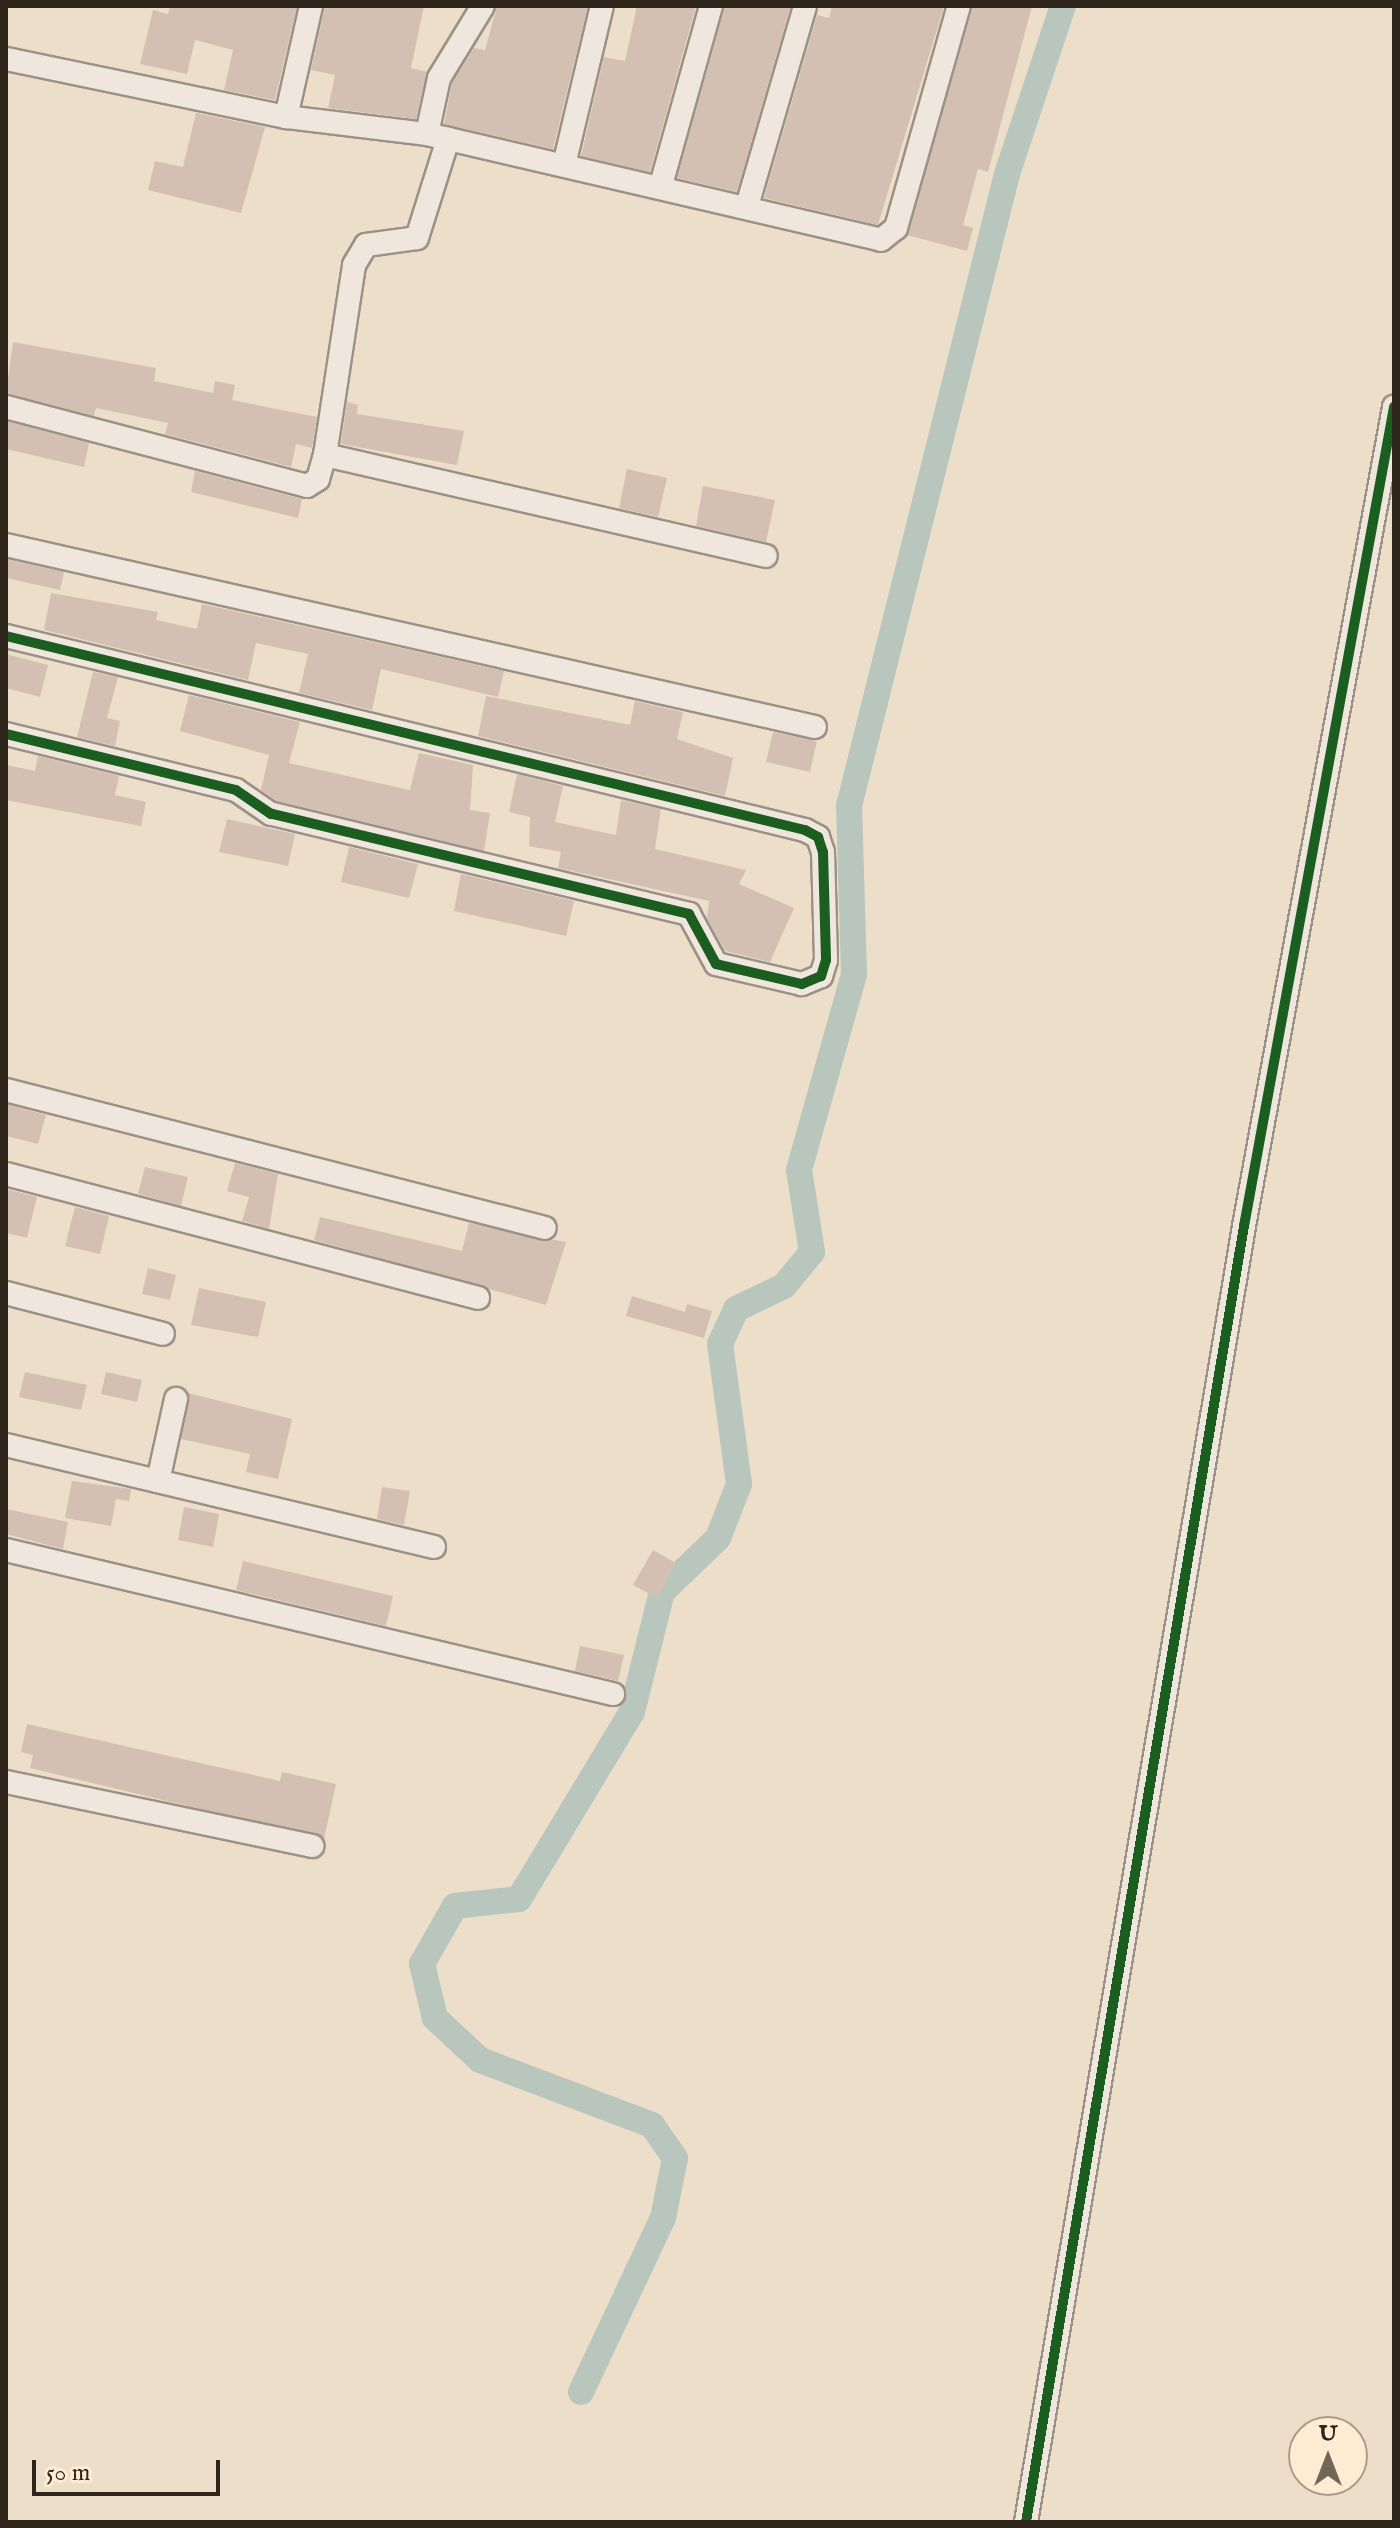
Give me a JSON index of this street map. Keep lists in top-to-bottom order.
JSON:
{
  "scale_bar": "50 m",
  "north": "top"
}
